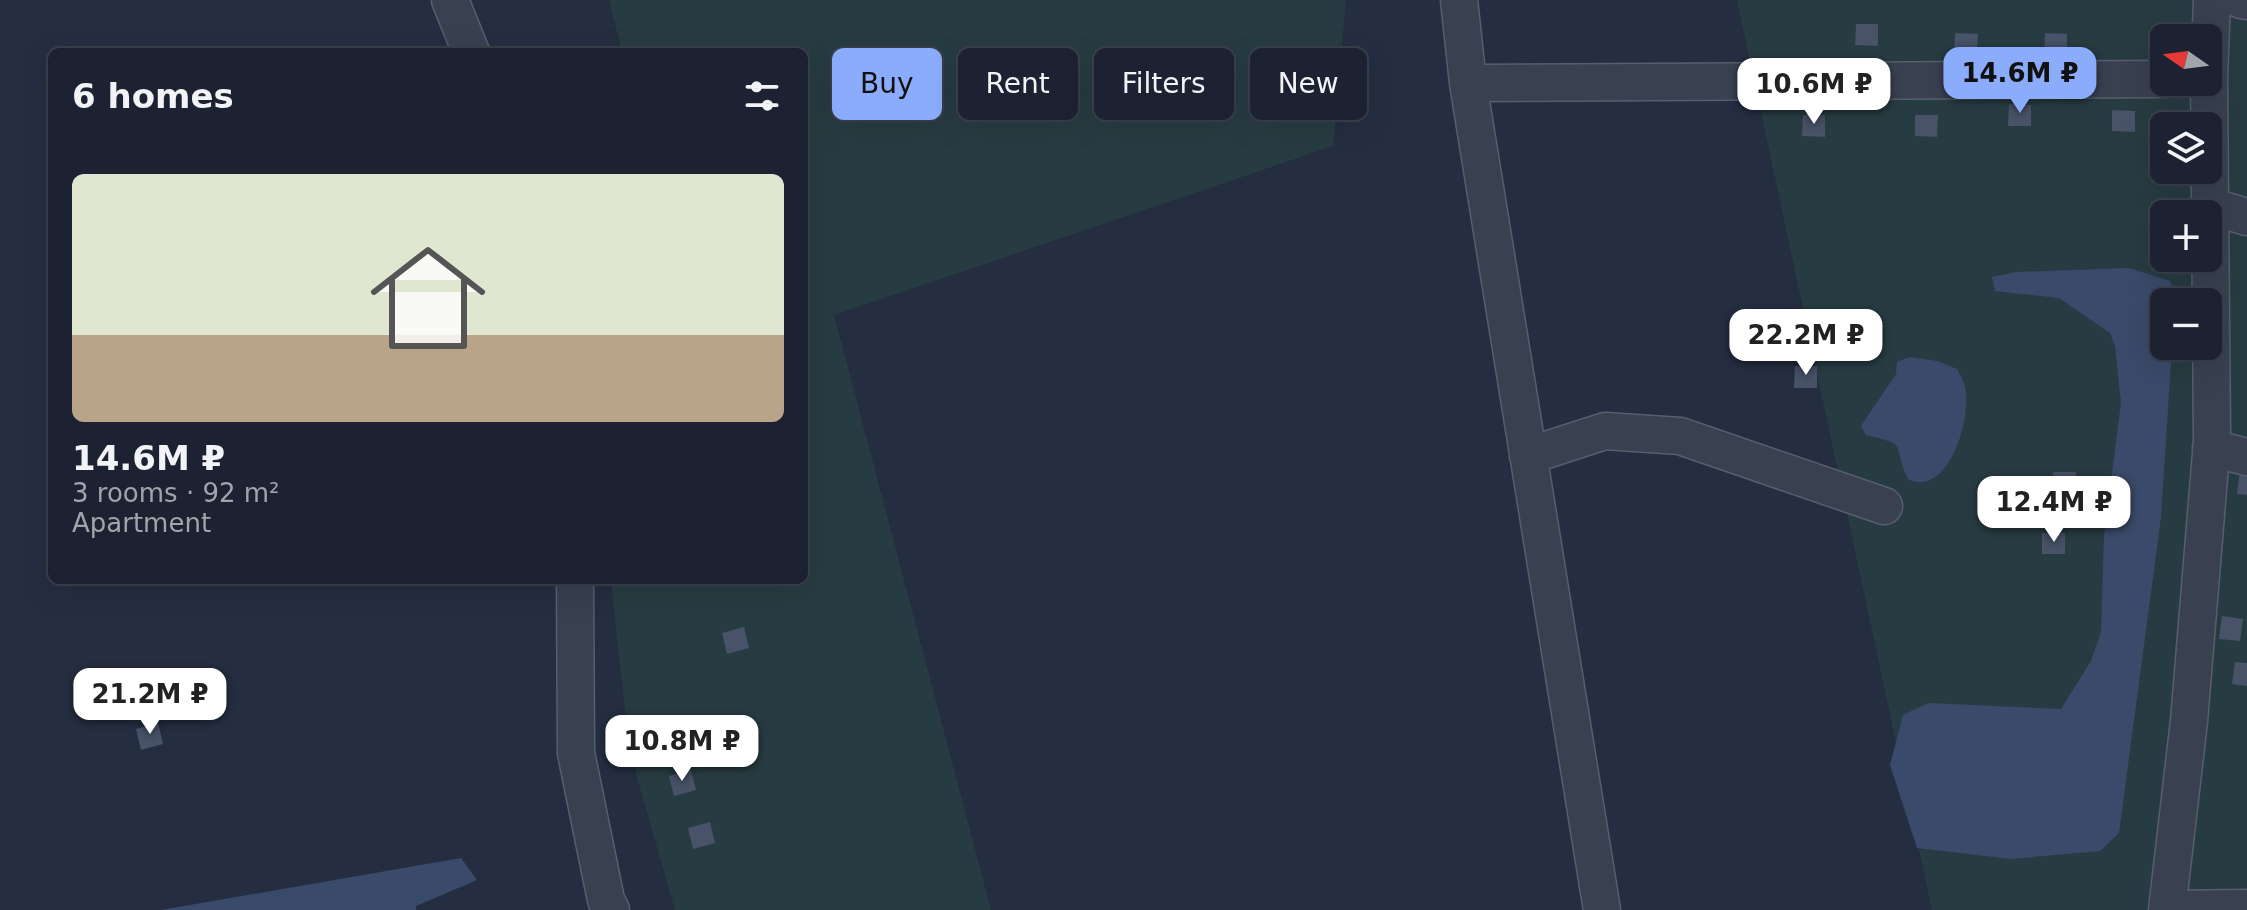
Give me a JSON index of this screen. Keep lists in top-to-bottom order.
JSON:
{
  "north": "left",
  "page": {
    "map_buttons": ["+", "−"],
    "price": [
      "14.6M ₽",
      "10.6M ₽",
      "22.2M ₽",
      "12.4M ₽",
      "21.2M ₽",
      "10.8M ₽"
    ],
    "chip": [
      "Buy",
      "Rent",
      "Filters",
      "New"
    ],
    "heading": "6 homes",
    "list": [
      {
        "name": "14.6M ₽",
        "note": "3 rooms · 92 m² · Apartment"
      }
    ]
  }
}
